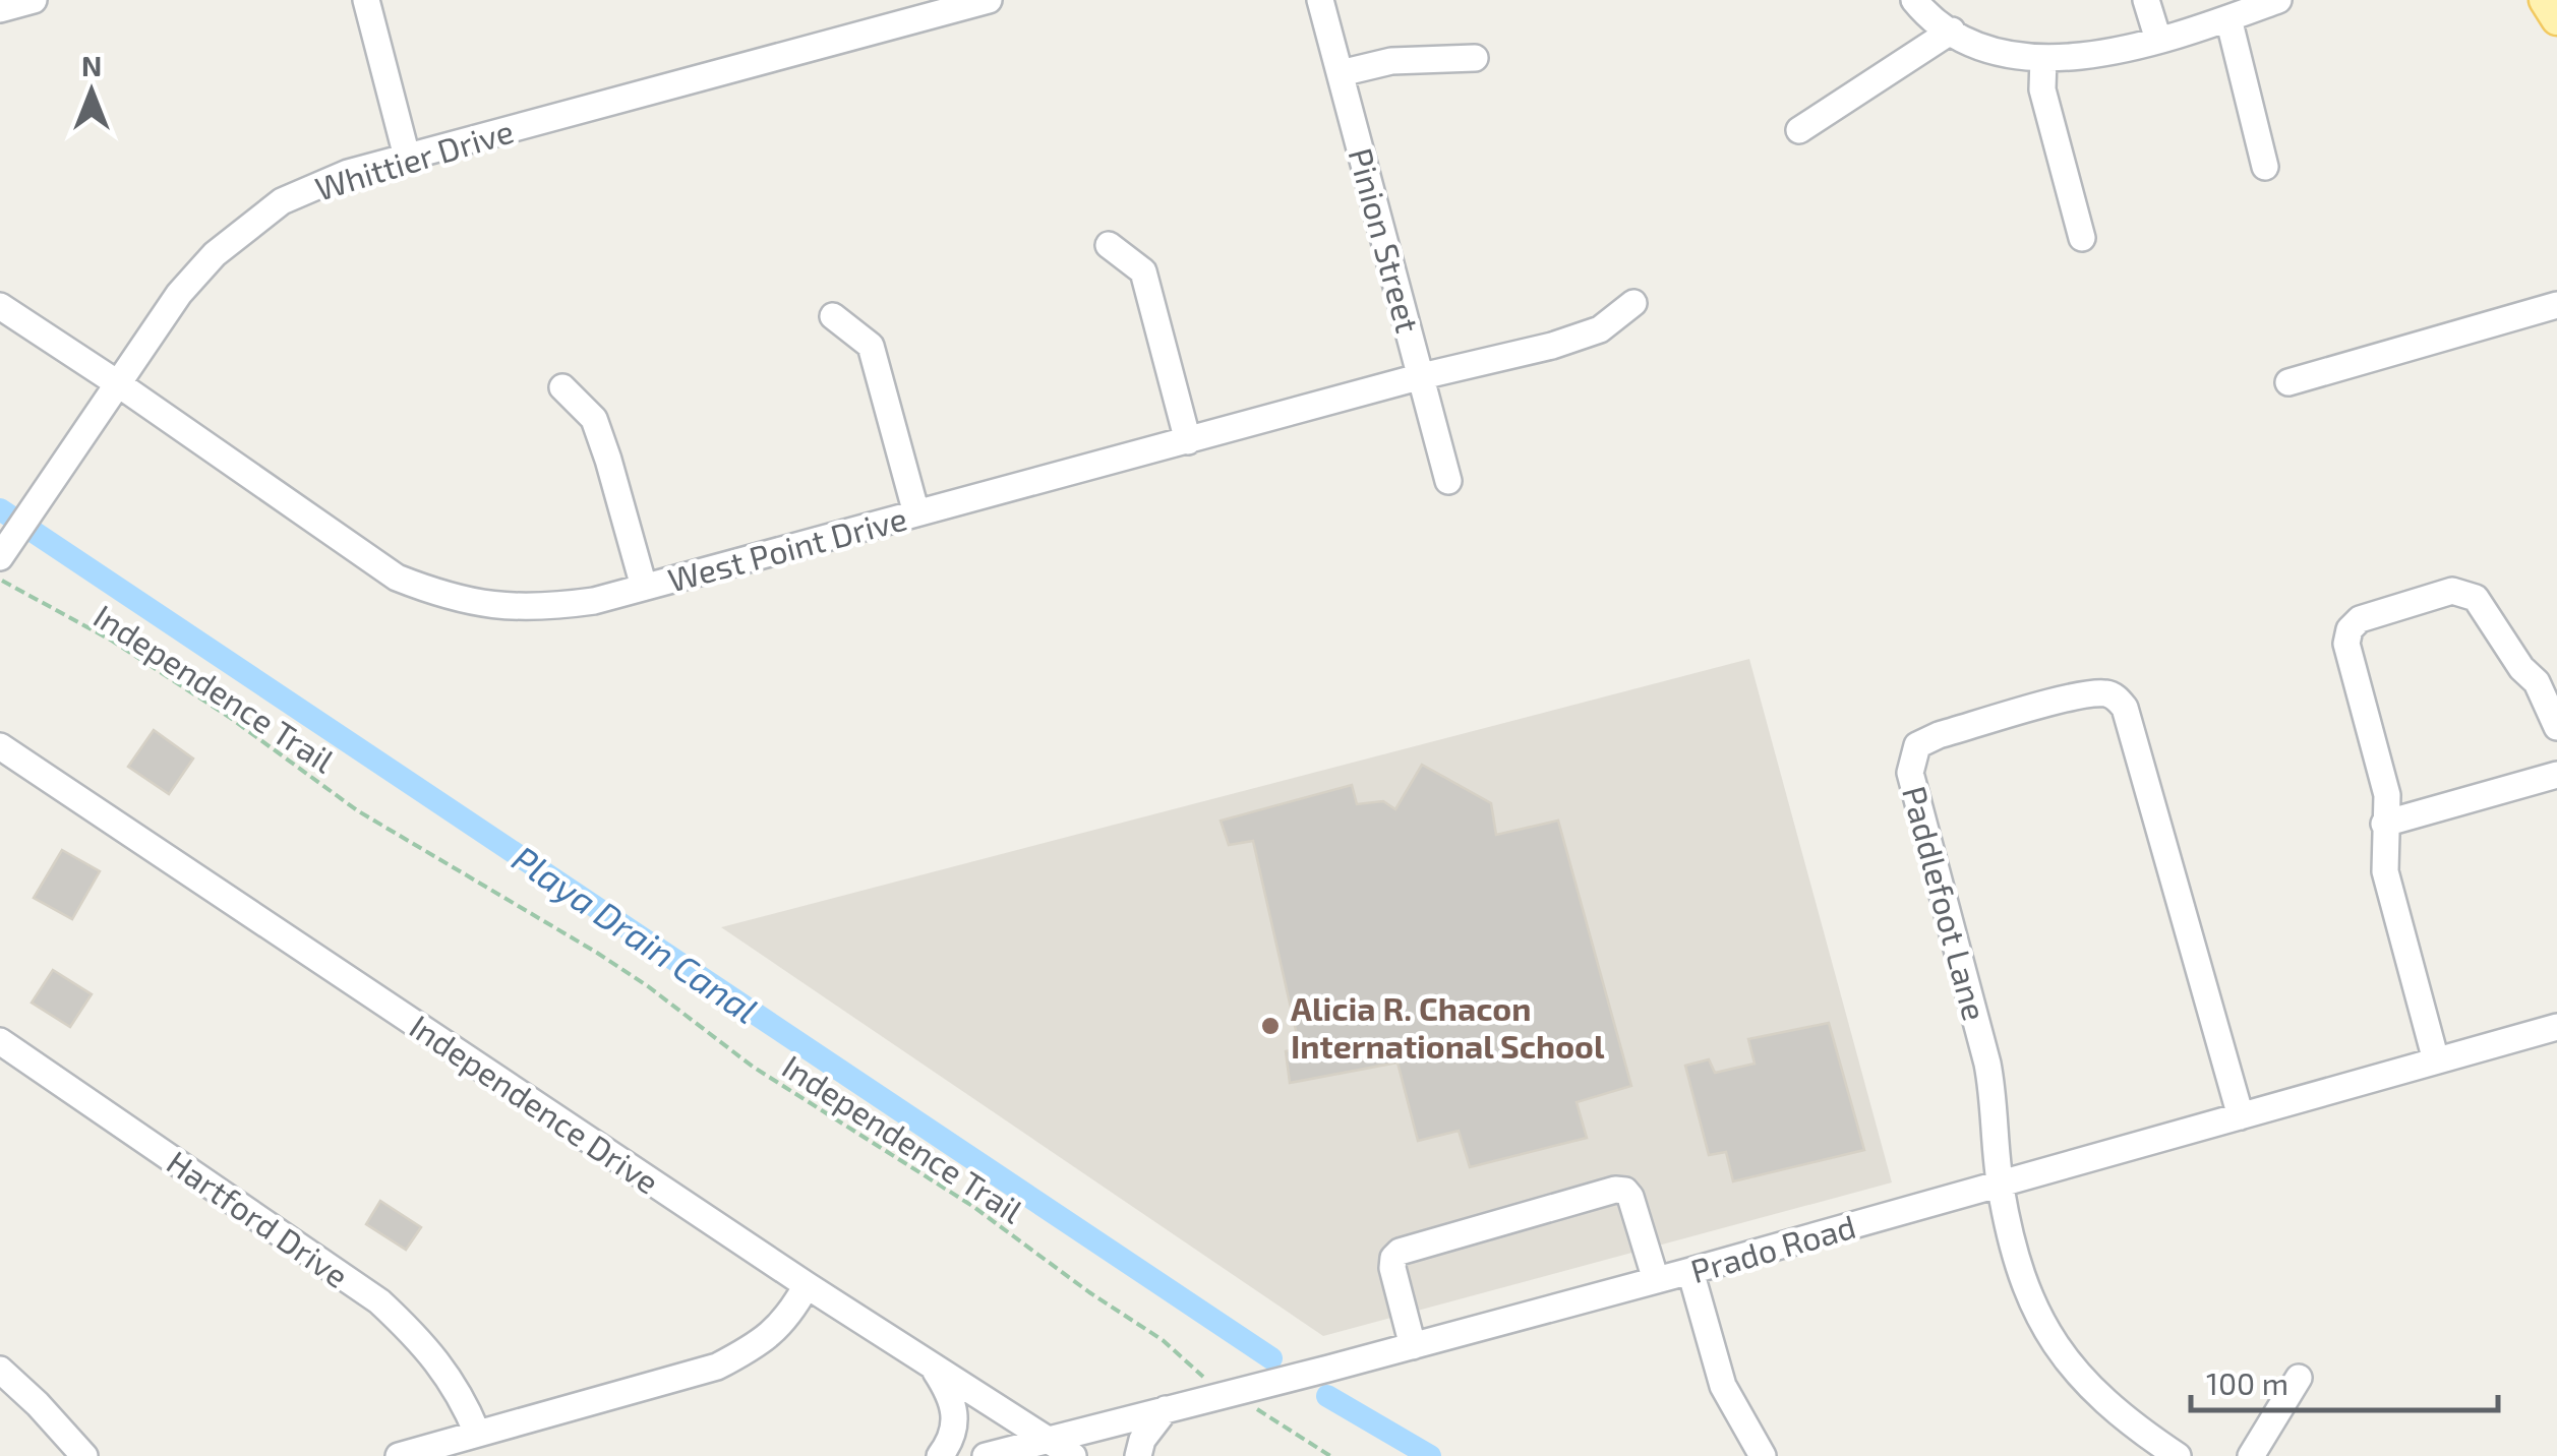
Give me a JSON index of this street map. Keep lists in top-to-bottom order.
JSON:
{
  "streets": {
    "street": [
      "Whittier Drive",
      "Pinion Street",
      "West Point Drive",
      "Paddlefoot Lane",
      "Independence Drive",
      "Hartford Drive",
      "Prado Road"
    ],
    "path": ["Independence Trail"]
  },
  "crossings": [
    ["Whittier Drive", "West Point Drive"],
    ["Pinion Street", "West Point Drive"],
    ["Paddlefoot Lane", "Prado Road"],
    ["Independence Drive", "Prado Road"]
  ],
  "water": ["Playa Drain Canal"],
  "places": ["Alicia R. Chacon International School"],
  "scale_bar": "100 m",
  "north": "top"
}
